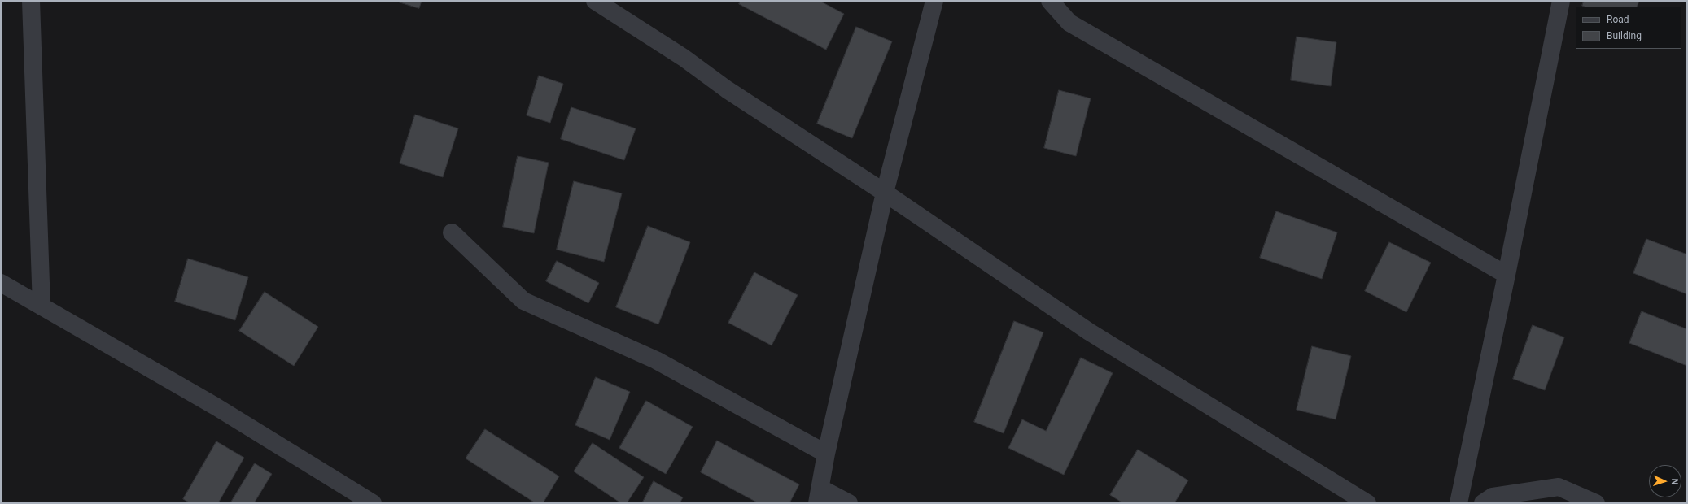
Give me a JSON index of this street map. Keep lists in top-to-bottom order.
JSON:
{
  "legend": ["Road", "Building"],
  "north": "right"
}
